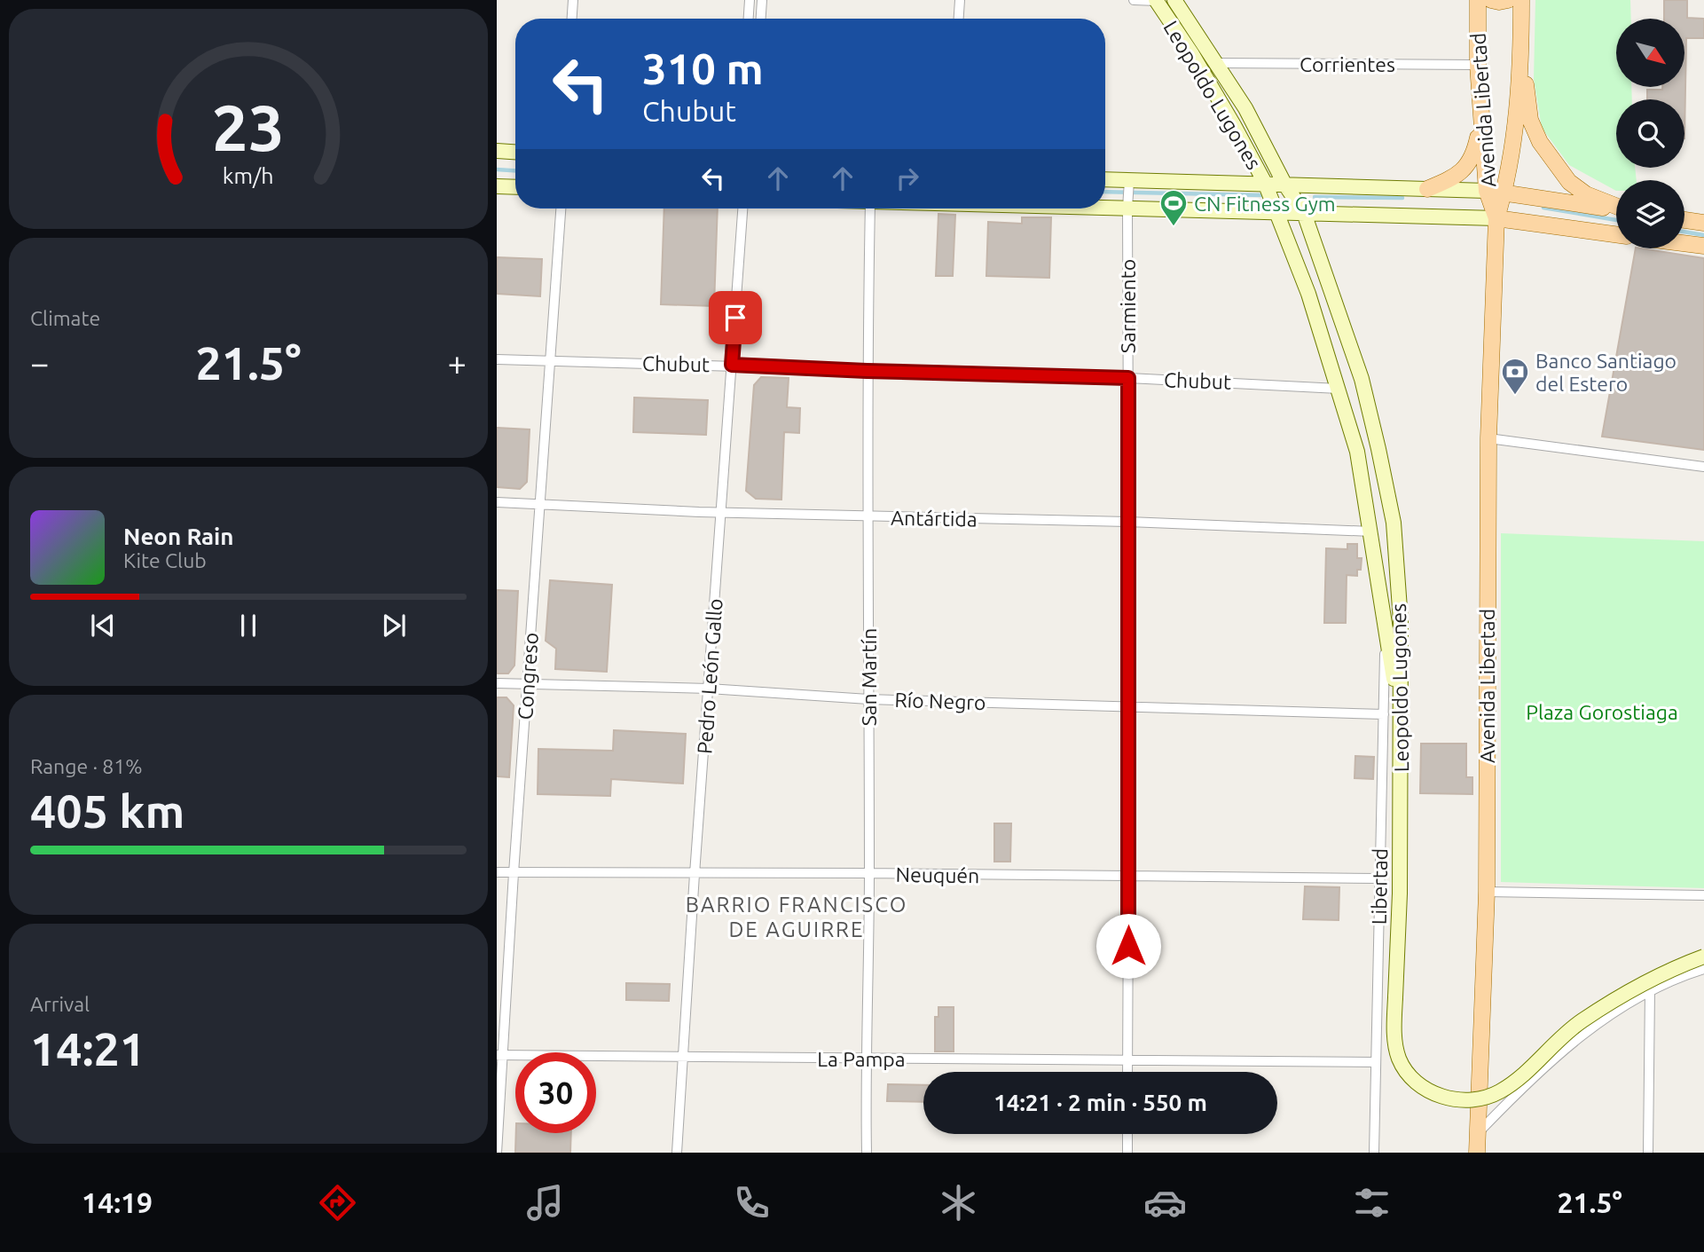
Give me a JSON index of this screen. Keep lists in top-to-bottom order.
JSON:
{
  "streets": {
    "main road": ["Leopoldo Lugones", "Avenida Libertad"],
    "street": [
      "Corrientes",
      "Sarmiento",
      "Chubut",
      "Antártida",
      "Congreso",
      "Pedro León Gallo",
      "San Martín",
      "Río Negro",
      "Neuquén",
      "Libertad",
      "La Pampa"
    ]
  },
  "crossings": [
    ["Corrientes", "Leopoldo Lugones"],
    ["Corrientes", "Avenida Libertad"],
    ["Leopoldo Lugones", "Chubut"],
    ["Leopoldo Lugones", "Antártida"],
    ["Leopoldo Lugones", "Libertad"],
    ["Sarmiento", "Chubut"],
    ["Sarmiento", "Antártida"],
    ["Sarmiento", "Río Negro"],
    ["Sarmiento", "Neuquén"],
    ["Sarmiento", "La Pampa"],
    ["Chubut", "Congreso"],
    ["Chubut", "Pedro León Gallo"],
    ["Chubut", "San Martín"],
    ["Antártida", "Congreso"],
    ["Antártida", "Pedro León Gallo"],
    ["Antártida", "San Martín"],
    ["Congreso", "Río Negro"],
    ["Congreso", "Neuquén"],
    ["Congreso", "La Pampa"],
    ["Pedro León Gallo", "Río Negro"],
    ["Pedro León Gallo", "Neuquén"],
    ["Pedro León Gallo", "La Pampa"],
    ["San Martín", "Río Negro"],
    ["San Martín", "Neuquén"],
    ["San Martín", "La Pampa"],
    ["Río Negro", "Libertad"],
    ["Neuquén", "Libertad"],
    ["Libertad", "La Pampa"]
  ],
  "districts": ["BARRIO FRANCISCO DE AGUIRRE"],
  "parks": ["Plaza Gorostiaga"],
  "places": {
    "sports": ["CN Fitness Gym"],
    "bank": ["Banco Santiago del Estero"]
  },
  "north": "bottom right",
  "page": {
    "turn": ["310 m", "Chubut"],
    "tile": [
      "Climate",
      ["Range · 81%", "405 km"],
      ["Arrival", "14:21"]
    ],
    "heat": ["−", "21.5°", "+"],
    "song": ["Neon Rain", "Kite Club"],
    "limit": "30",
    "trip": "14:21 · 2 min · 550 m",
    "tabs": ["14:19", "21.5°"],
    "gauge": ["23", "km/h"]
  }
}
